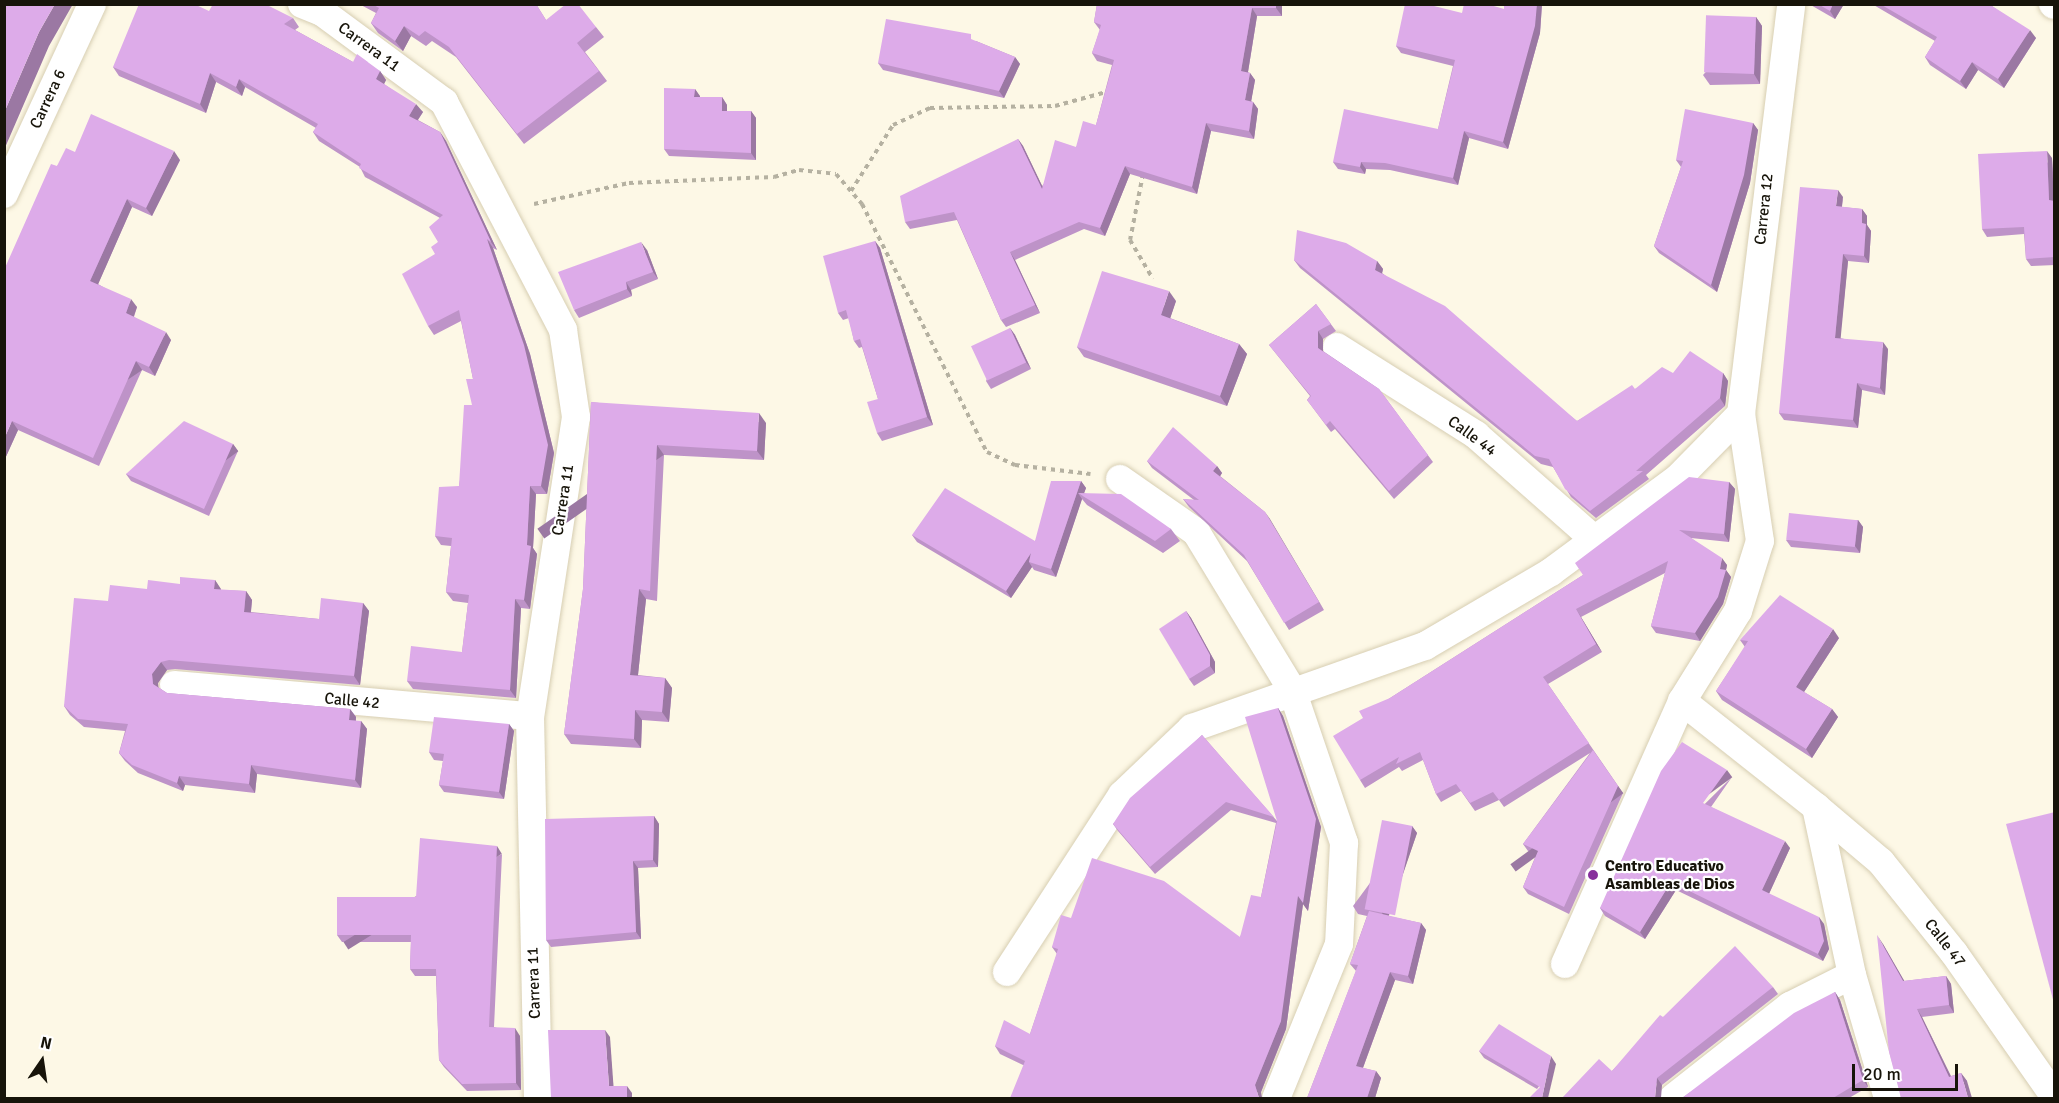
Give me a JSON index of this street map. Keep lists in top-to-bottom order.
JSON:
{
  "streets": {
    "street": [
      "Carrera 11",
      "Carrera 6",
      "Carrera 12",
      "Calle 44",
      "Calle 42",
      "Calle 47"
    ]
  },
  "crossings": [
    ["Carrera 11", "Calle 42"],
    ["Carrera 12", "Calle 47"]
  ],
  "places": ["Centro Educativo Asambleas de Dios"],
  "scale_bar": "20 m",
  "north": "top"
}
